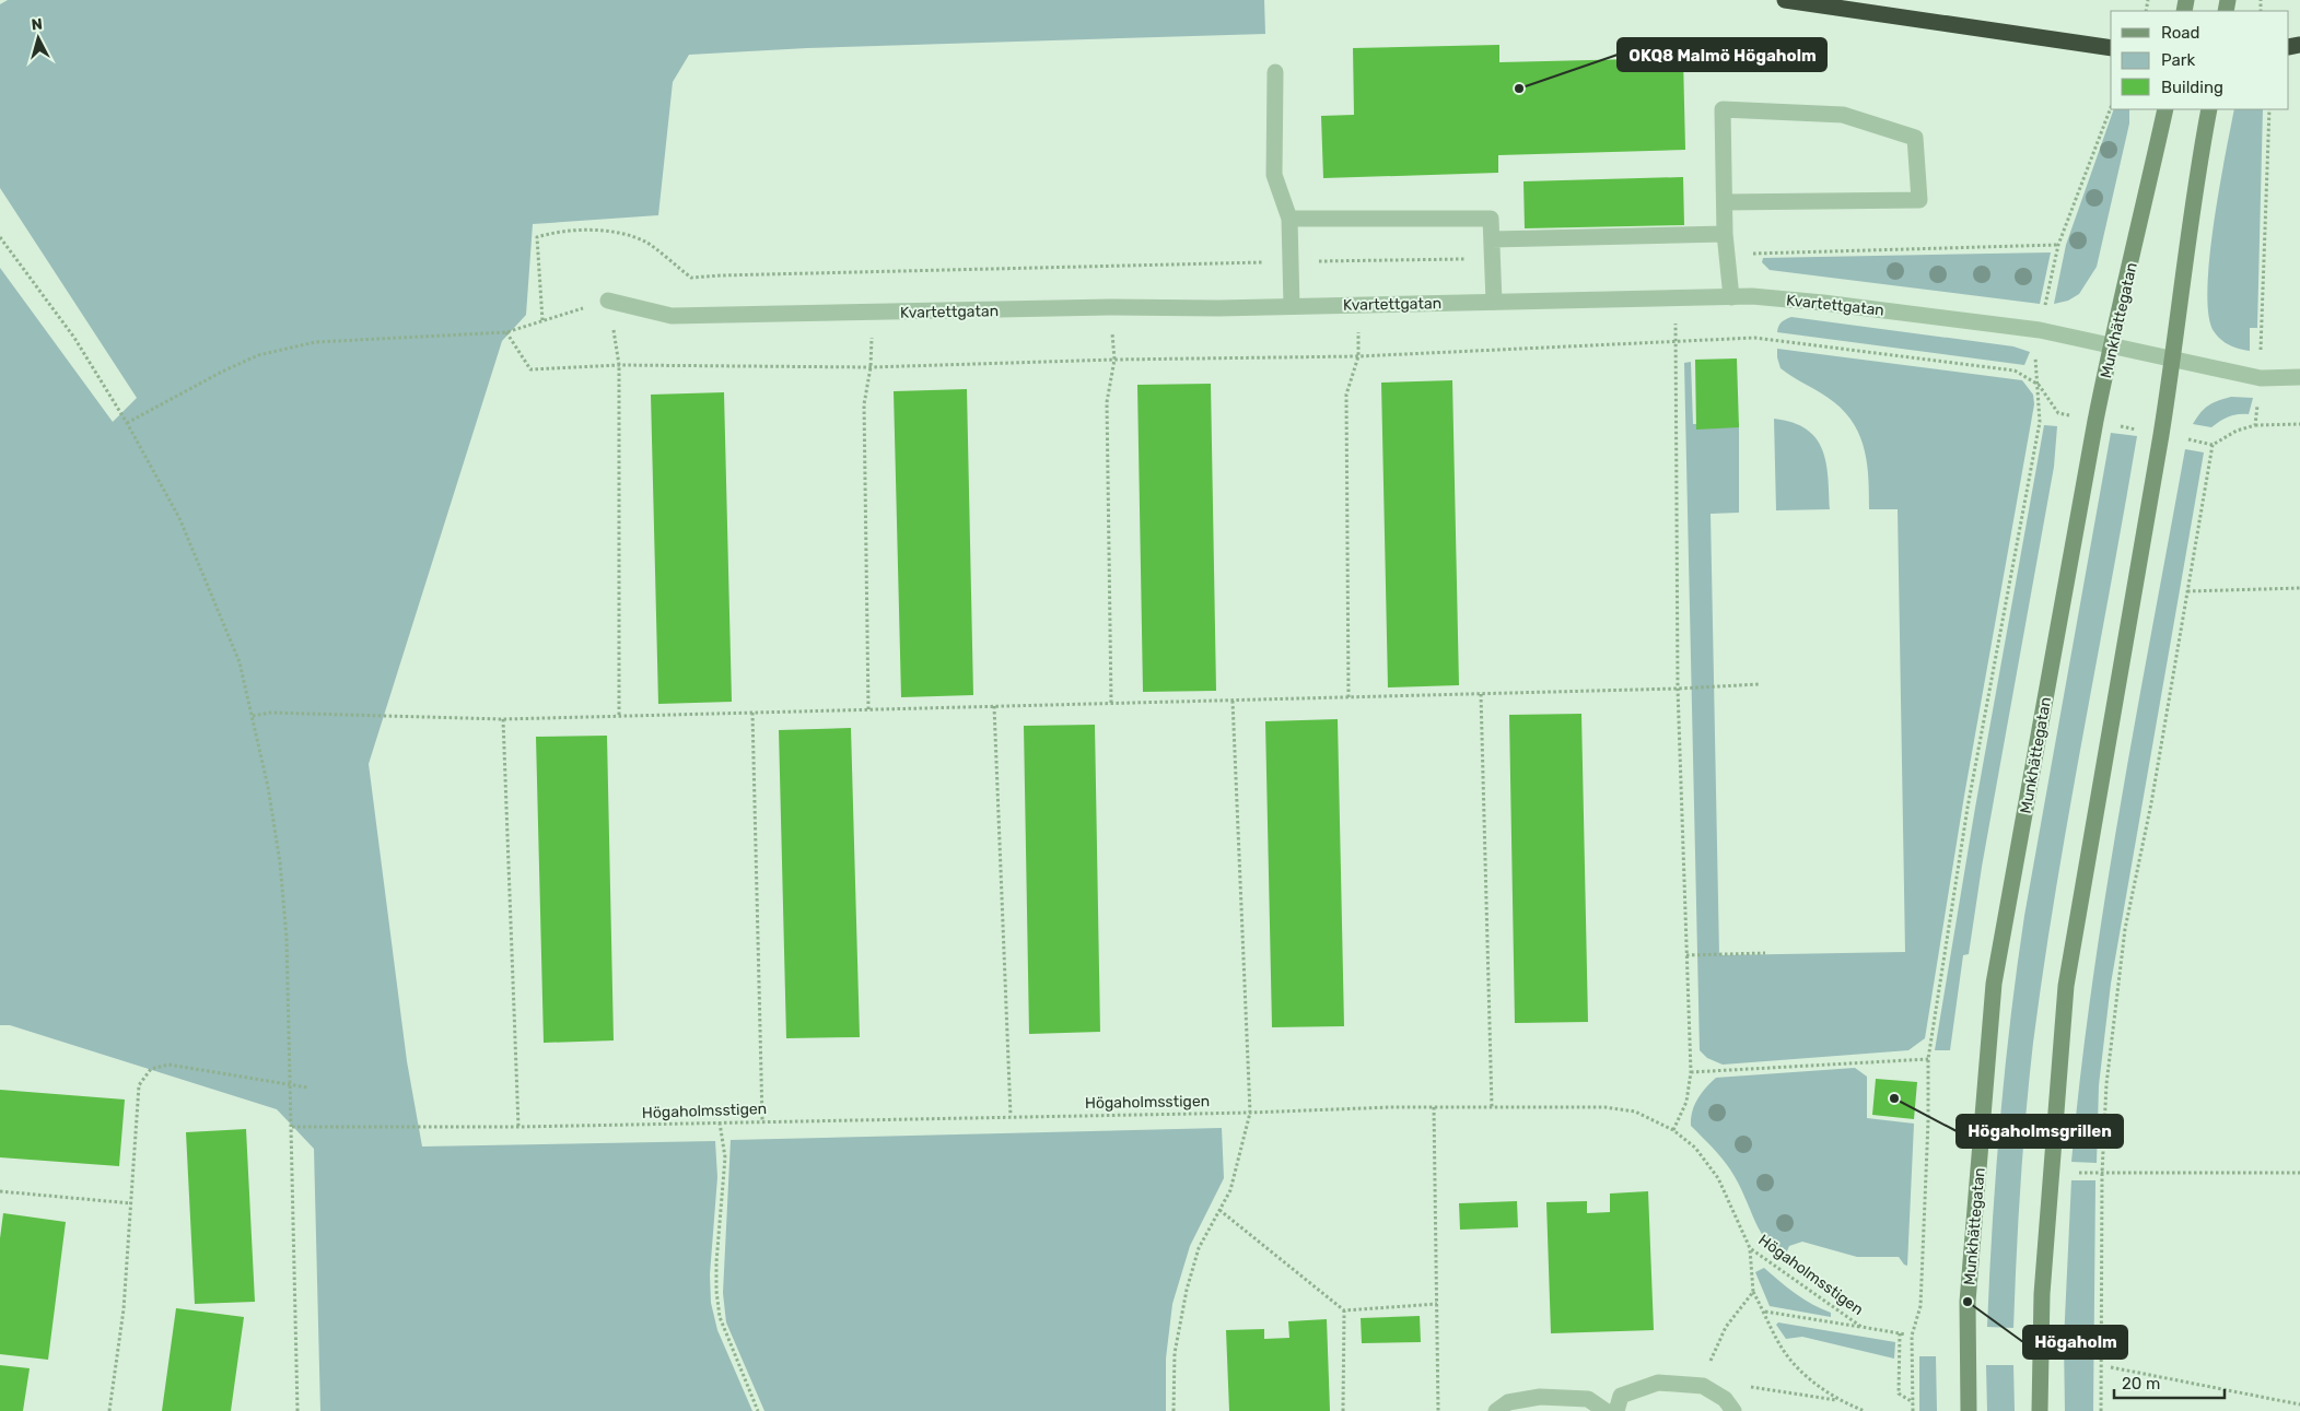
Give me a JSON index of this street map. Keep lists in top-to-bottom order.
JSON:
{
  "streets": {
    "street": ["Kvartettgatan", "Munkhättegatan"],
    "path": ["Högaholmsstigen"]
  },
  "crossings": [
    ["Kvartettgatan", "Munkhättegatan"]
  ],
  "places": ["OKQ8 Malmö Högaholm", "Högaholmsgrillen", "Högaholm"],
  "legend": ["Road", "Park", "Building"],
  "scale_bar": "20 m",
  "north": "top"
}
